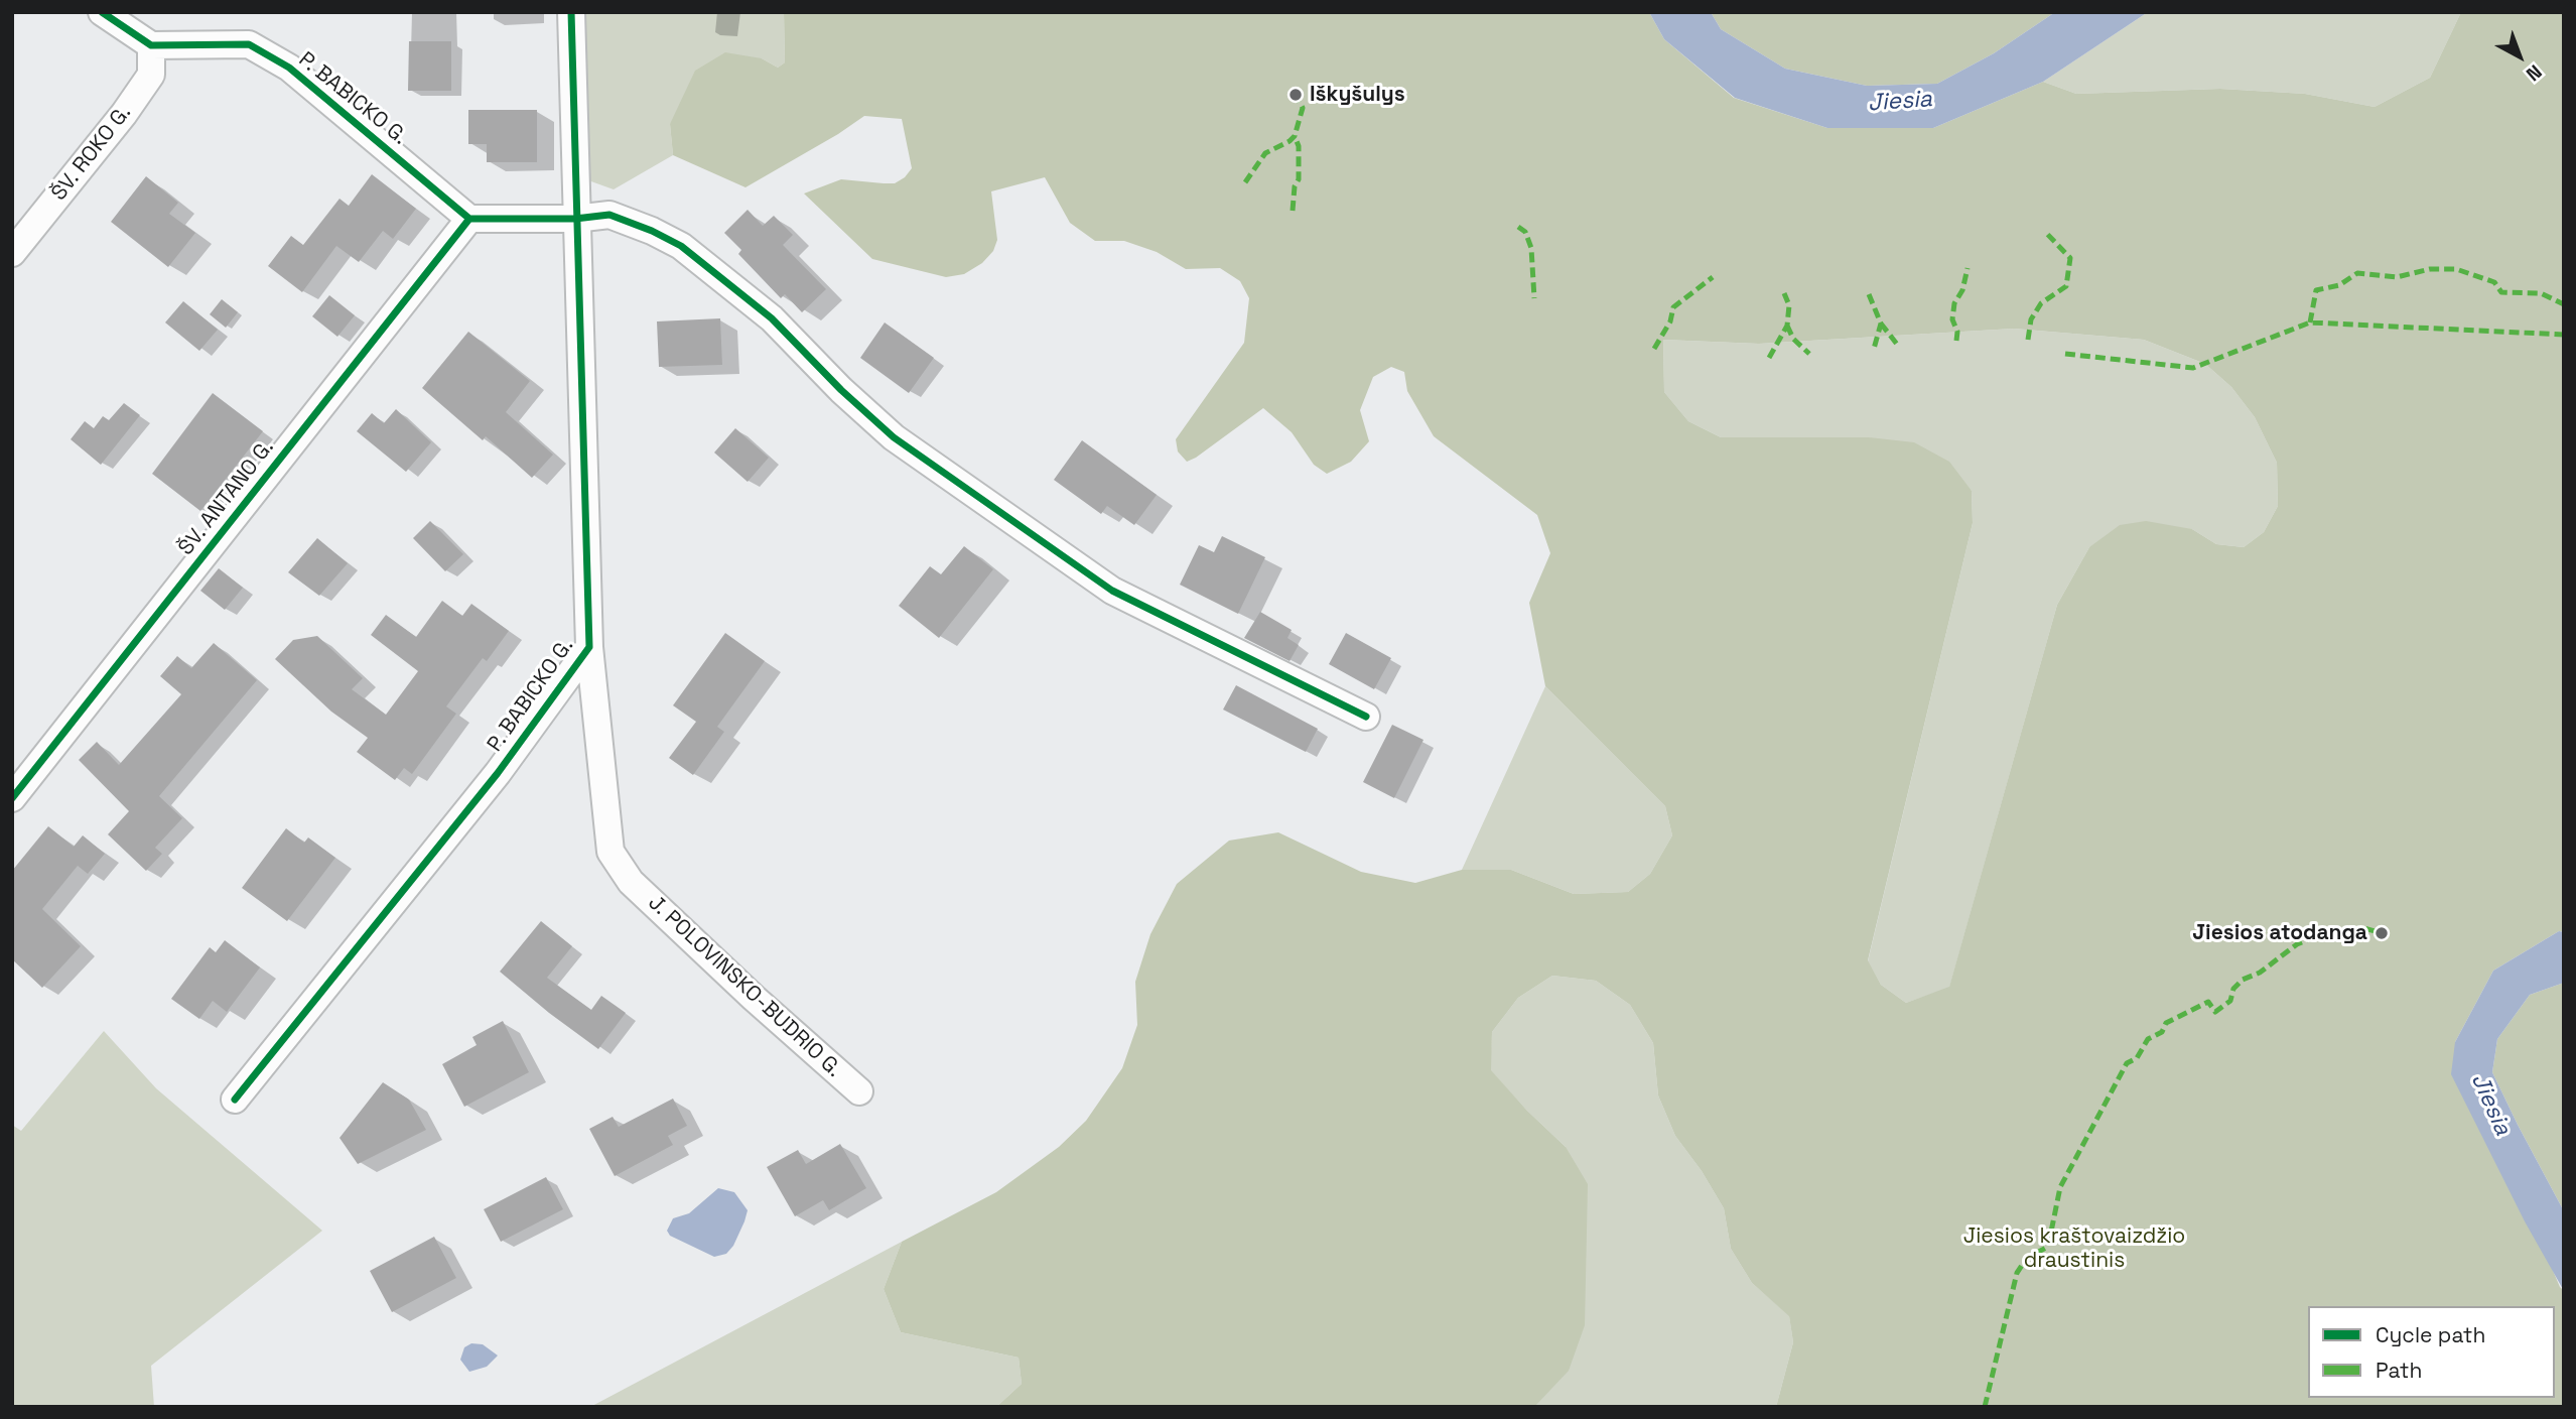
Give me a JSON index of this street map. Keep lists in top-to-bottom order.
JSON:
{
  "streets": {
    "street": [
      "P. BABICKO G.",
      "ŠV. ROKO G.",
      "ŠV. ANTANO G.",
      "J. POLOVINSKO-BUDRIO G."
    ]
  },
  "crossings": [
    ["P. BABICKO G.", "ŠV. ROKO G."],
    ["P. BABICKO G.", "ŠV. ANTANO G."],
    ["P. BABICKO G.", "J. POLOVINSKO-BUDRIO G."]
  ],
  "water": ["Jiesia"],
  "parks": ["Jiesios kraštovaizdžio draustinis"],
  "places": ["Iškyšulys", "Jiesios atodanga"],
  "legend": ["Cycle path", "Path"],
  "north": "bottom right"
}
